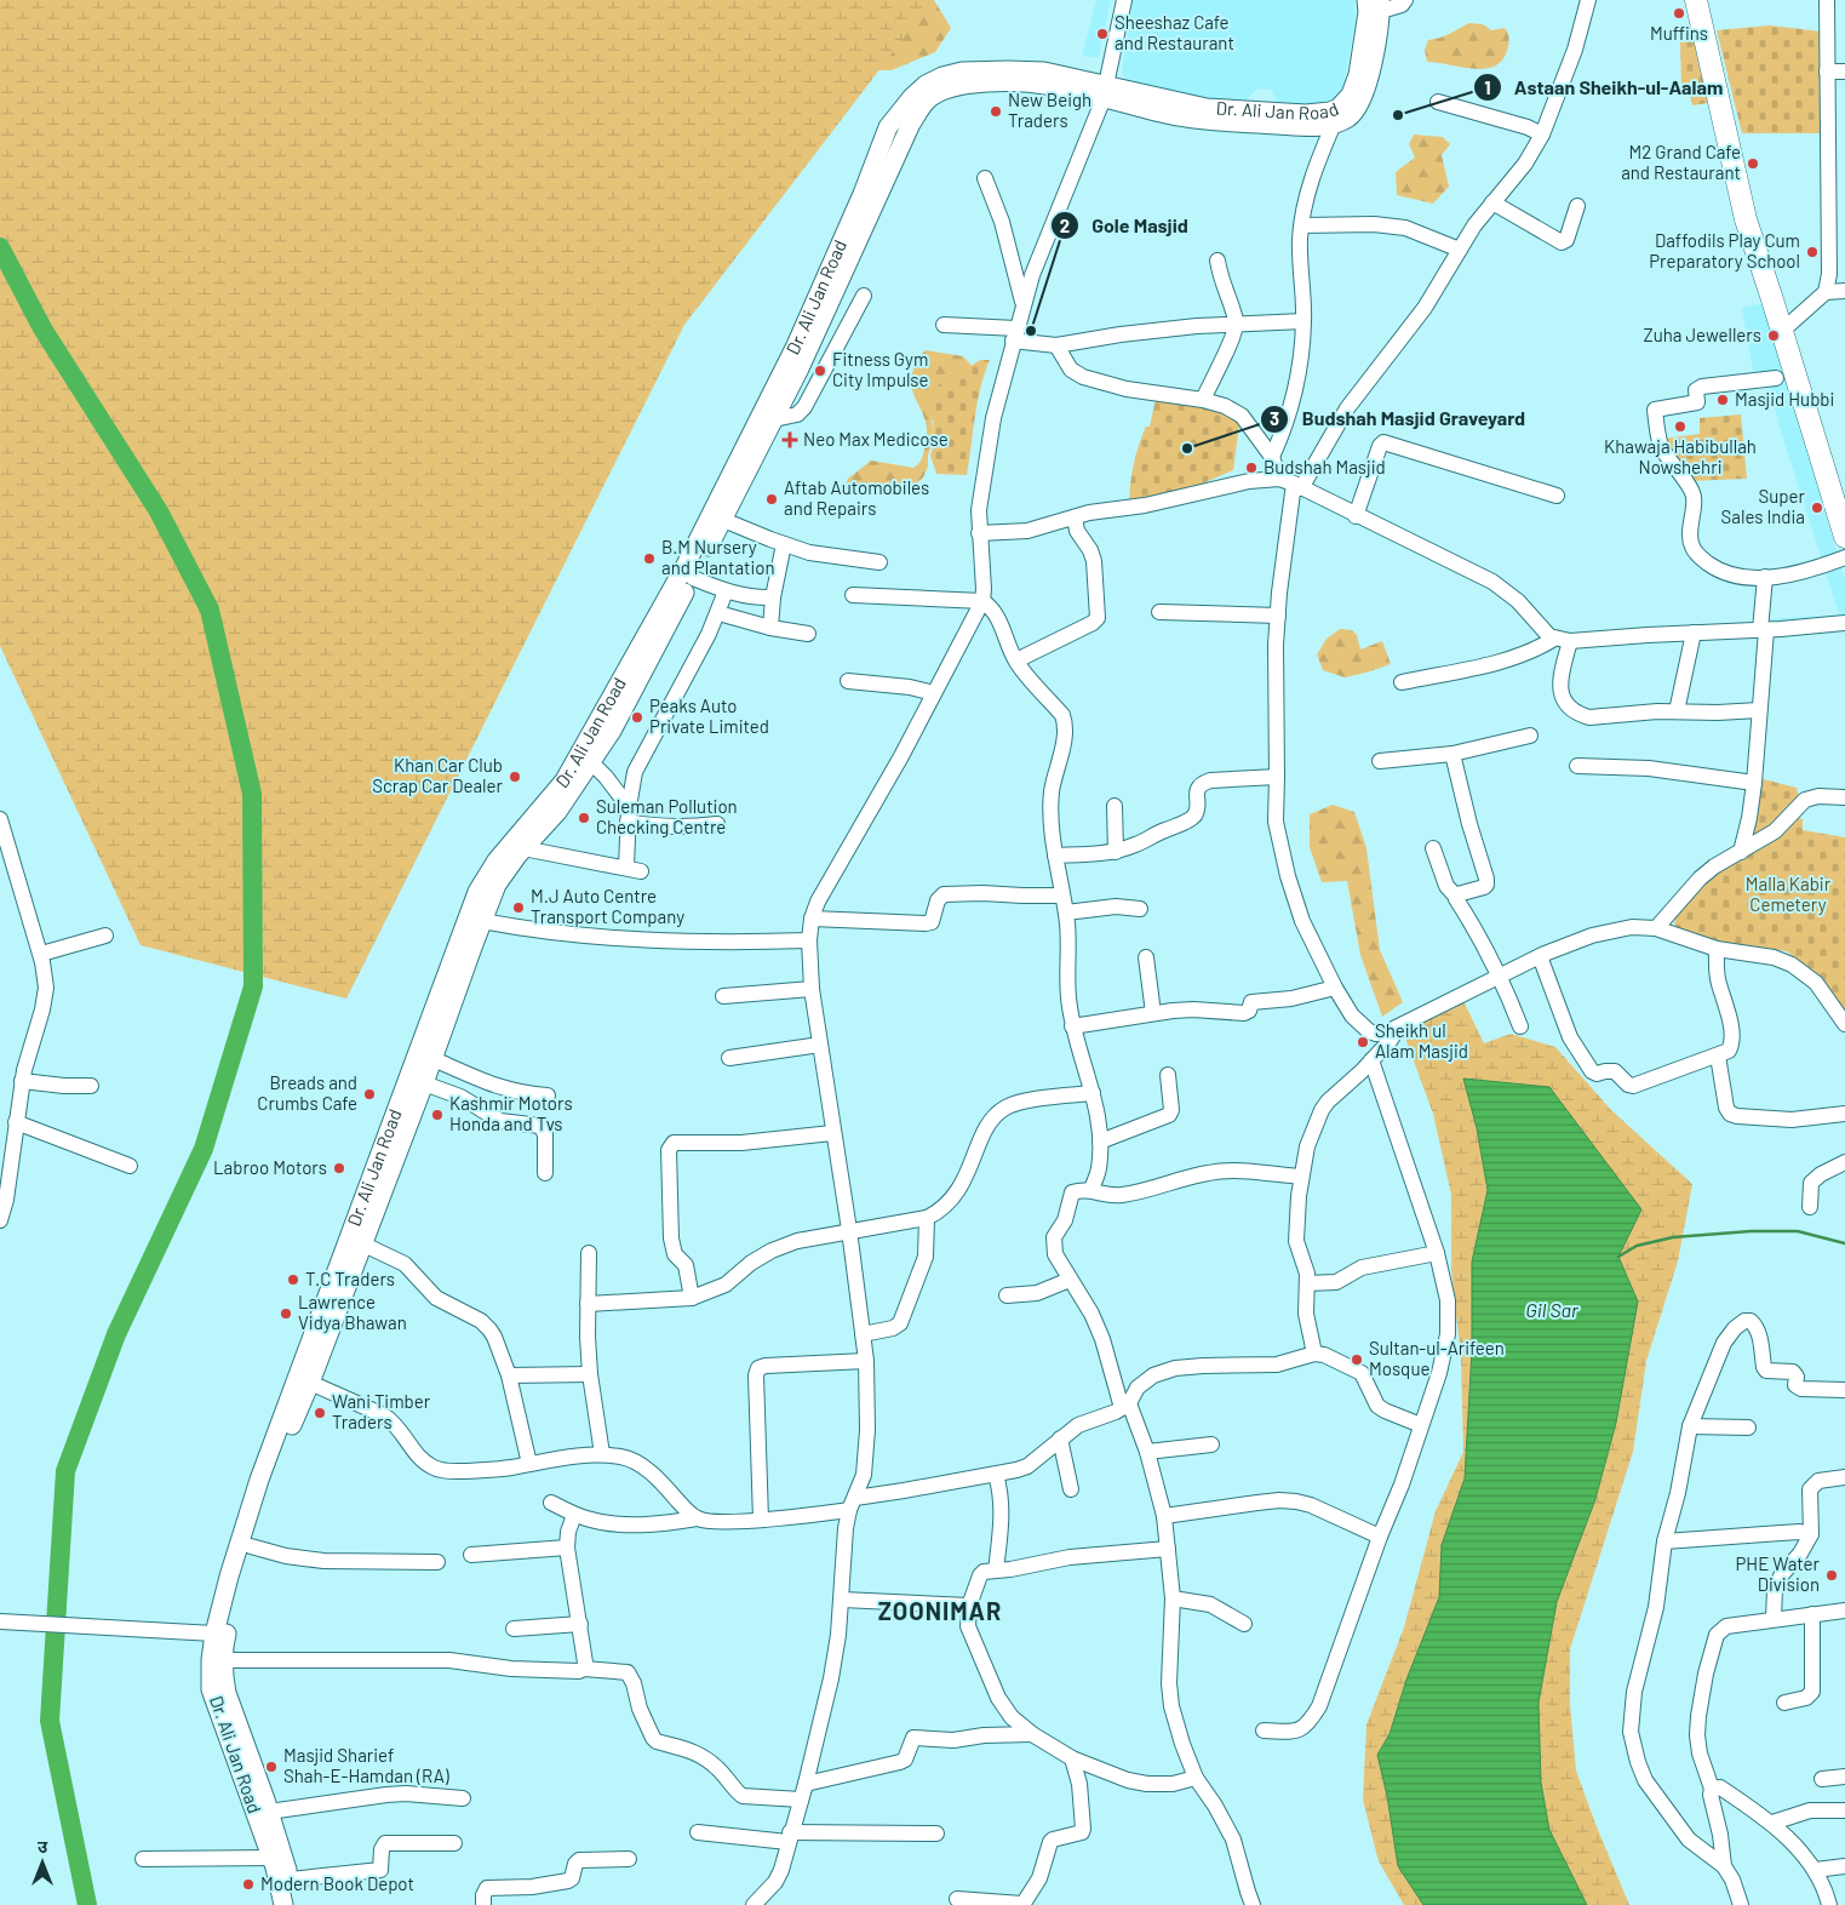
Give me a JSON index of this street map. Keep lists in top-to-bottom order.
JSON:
{
  "streets": {
    "main road": ["Dr. Ali Jan Road"]
  },
  "districts": ["ZOONIMAR"],
  "water": ["Gil Sar"],
  "parks": ["Malla Kabir Cemetery"],
  "places": {
    "other": [
      "Muffins",
      "Sheeshaz Cafe and Restaurant",
      "New Beigh Traders",
      "Astaan Sheikh-ul-Aalam",
      "M2 Grand Cafe and Restaurant",
      "Daffodils Play Cum Preparatory School",
      "Gole Masjid",
      "Zuha Jewellers",
      "Fitness Gym City Impulse",
      "Masjid Hubbi",
      "Khawaja Habibullah Nowshehri",
      "Budshah Masjid Graveyard",
      "Budshah Masjid",
      "Aftab Automobiles and Repairs",
      "Super Sales India",
      "B.M Nursery and Plantation",
      "Peaks Auto Private Limited",
      "Khan Car Club Scrap Car Dealer",
      "Suleman Pollution Checking Centre",
      "M.J Auto Centre Transport Company",
      "Sheikh ul Alam Masjid",
      "Breads and Crumbs Cafe",
      "Kashmir Motors Honda and Tvs",
      "Labroo Motors",
      "T.C Traders",
      "Lawrence Vidya Bhawan",
      "Sultan-ul-Arifeen Mosque",
      "Wani Timber Traders",
      "PHE Water Division",
      "Masjid Sharief Shah-E-Hamdan (RA)",
      "Modern Book Depot"
    ],
    "health": ["Neo Max Medicose"]
  },
  "north": "top"
}
